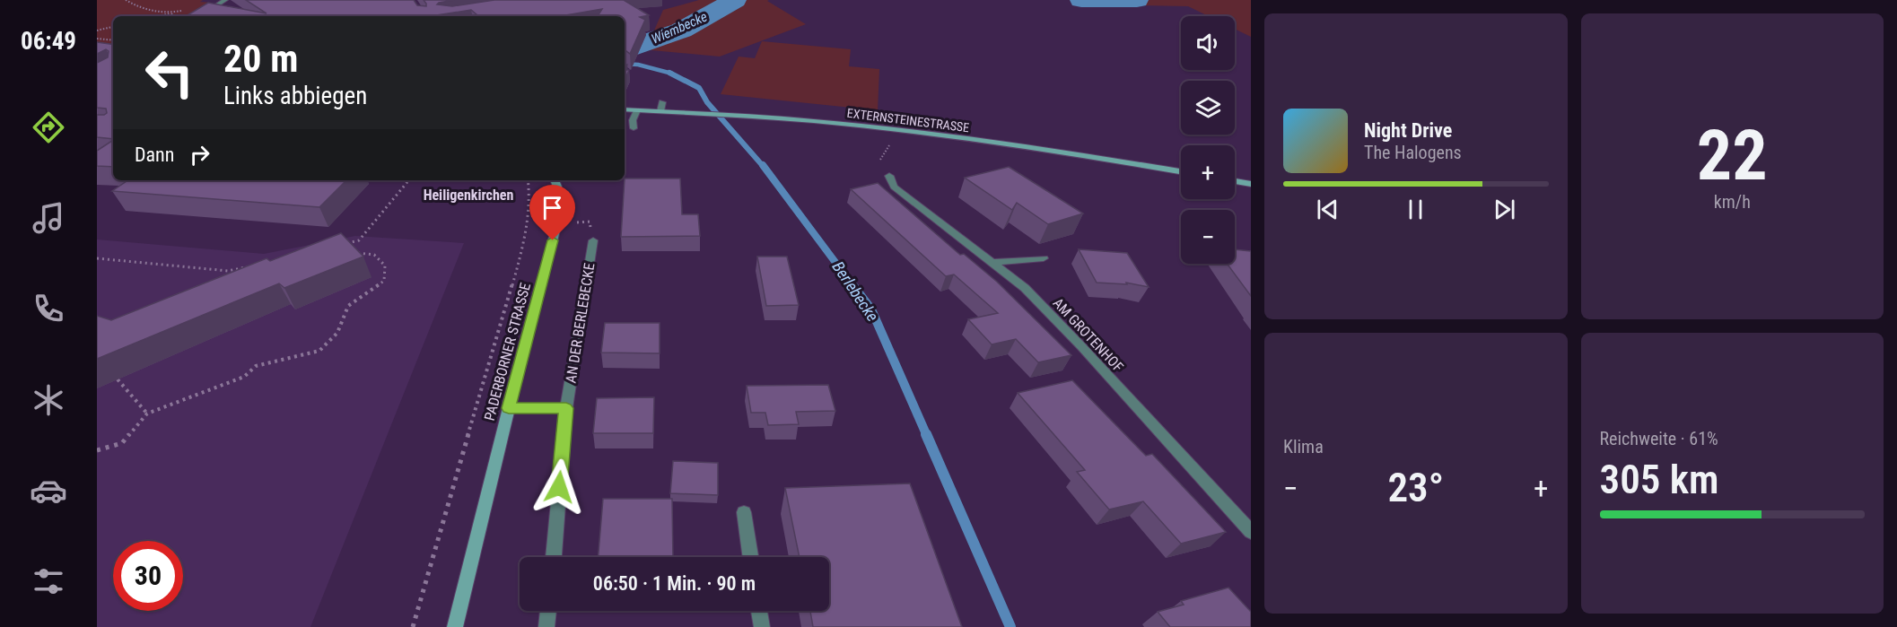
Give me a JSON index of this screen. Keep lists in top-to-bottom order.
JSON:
{
  "streets": {
    "main road": ["EXTERNSTEINESTRASSE", "PADERBORNER STRASSE"],
    "street": ["AN DER BERLEBECKE", "AM GROTENHOF"]
  },
  "districts": ["Heiligenkirchen"],
  "water": ["Wiembecke", "Berlebecke"],
  "page": {
    "tabs": "06:49",
    "tile": [
      ["22", "km/h"],
      "Klima",
      ["Reichweite · 61%", "305 km"]
    ],
    "map_buttons": ["+", "−"],
    "turn": ["20 m", "Links abbiegen"],
    "song": ["Night Drive", "The Halogens"],
    "then": "Dann",
    "heat": ["−", "23°", "+"],
    "limit": "30",
    "trip": "06:50 · 1 Min. · 90 m"
  }
}
